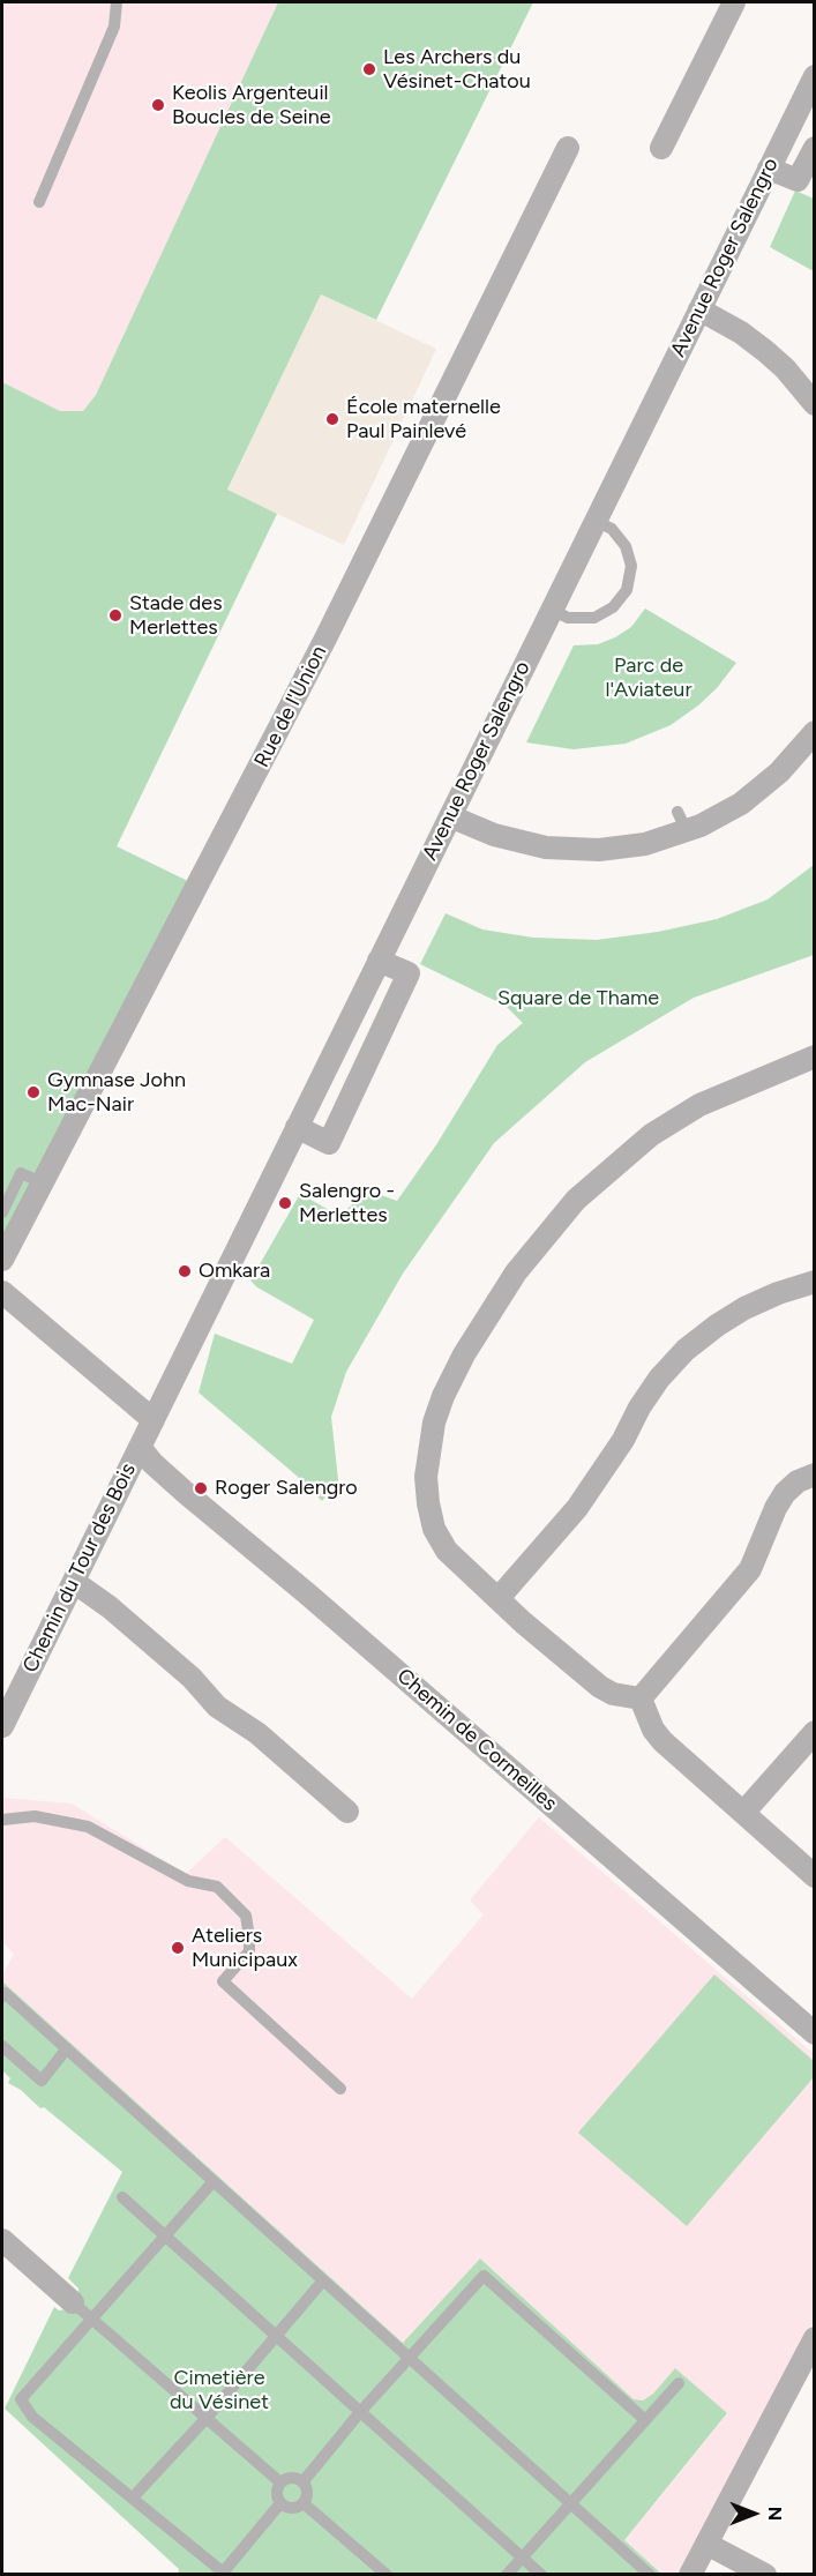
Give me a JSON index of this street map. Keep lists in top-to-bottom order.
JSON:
{
  "streets": {
    "street": [
      "Avenue Roger Salengro",
      "Rue de l'Union",
      "Chemin du Tour des Bois",
      "Chemin de Cormeilles"
    ]
  },
  "crossings": [
    ["Avenue Roger Salengro", "Chemin du Tour des Bois"],
    ["Avenue Roger Salengro", "Chemin de Cormeilles"],
    ["Chemin du Tour des Bois", "Chemin de Cormeilles"]
  ],
  "parks": ["Parc de l'Aviateur", "Square de Thame", "Cimetière du Vésinet"],
  "places": [
    "Les Archers du Vésinet-Chatou",
    "Keolis Argenteuil Boucles de Seine",
    "École maternelle Paul Painlevé",
    "Stade des Merlettes",
    "Gymnase John Mac-Nair",
    "Salengro - Merlettes",
    "Omkara",
    "Roger Salengro",
    "Ateliers Municipaux"
  ],
  "north": "right"
}
